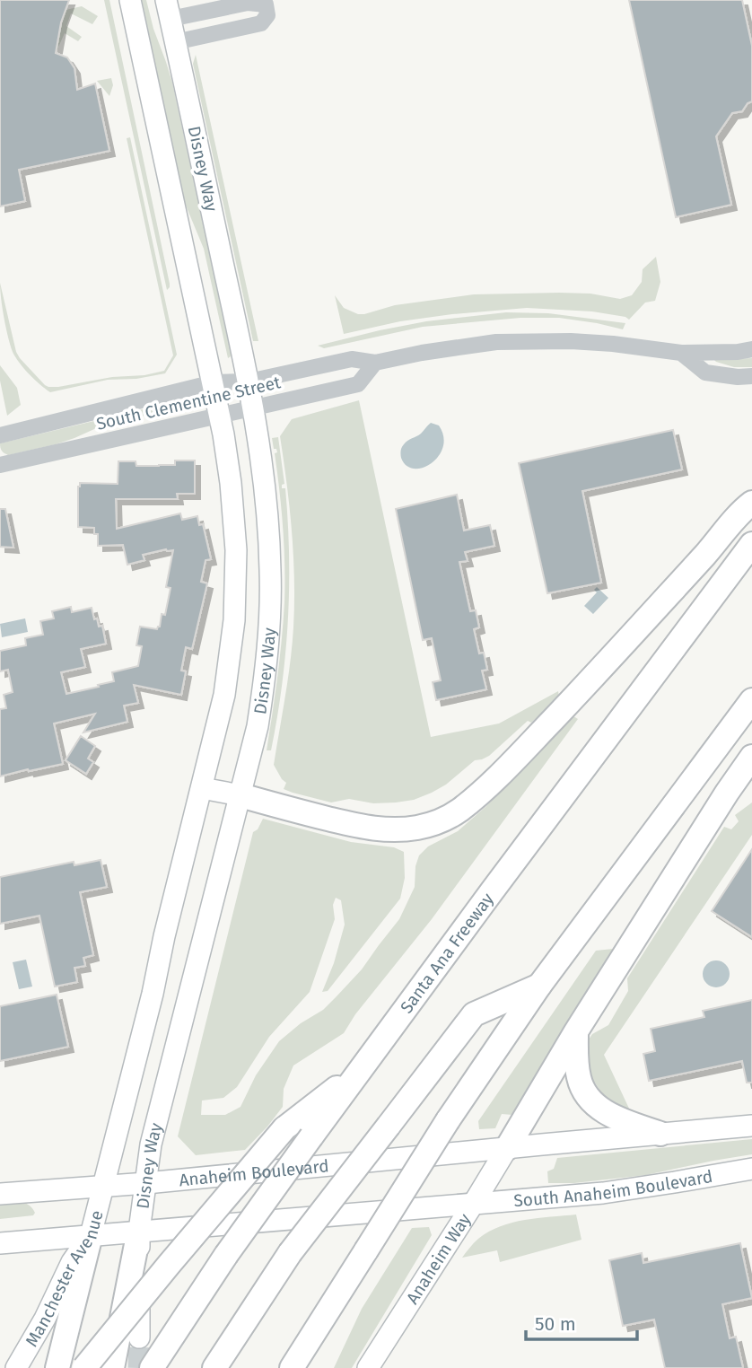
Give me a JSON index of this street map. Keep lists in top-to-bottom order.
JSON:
{
  "streets": {
    "highway": ["Santa Ana Freeway"],
    "main road": [
      "Disney Way",
      "Anaheim Boulevard",
      "South Anaheim Boulevard",
      "Anaheim Way",
      "Manchester Avenue"
    ],
    "street": ["South Clementine Street"]
  },
  "crossings": [
    ["Disney Way", "South Clementine Street"],
    ["Disney Way", "Anaheim Boulevard"],
    ["Disney Way", "Manchester Avenue"],
    ["Anaheim Boulevard", "Anaheim Way"],
    ["Anaheim Boulevard", "Manchester Avenue"],
    ["South Anaheim Boulevard", "Anaheim Way"]
  ],
  "scale_bar": "50 m"
}
